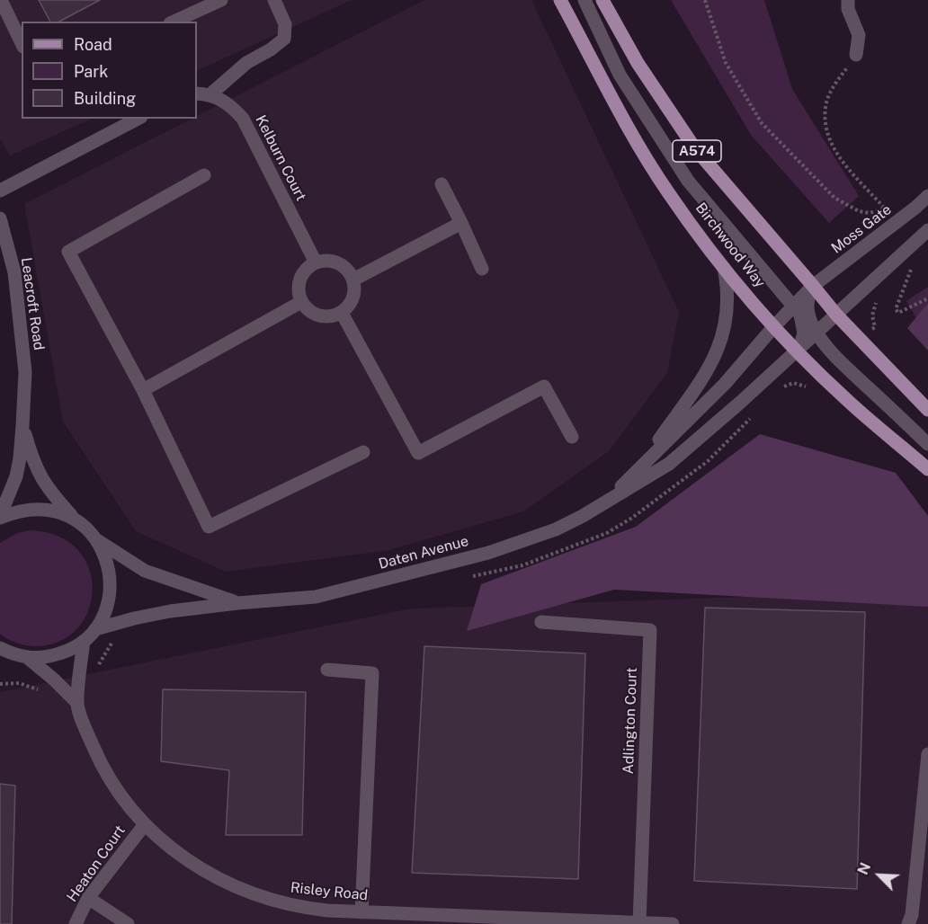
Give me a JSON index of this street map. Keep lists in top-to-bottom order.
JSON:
{
  "streets": {
    "main road": ["A574", "Birchwood Way"],
    "street": [
      "Kelburn Court",
      "Moss Gate",
      "Leacroft Road",
      "Daten Avenue",
      "Adlington Court",
      "Heaton Court",
      "Risley Road"
    ]
  },
  "crossings": [
    ["A574", "Moss Gate"],
    ["A574", "Birchwood Way"],
    ["A574", "Daten Avenue"],
    ["Moss Gate", "Daten Avenue"],
    ["Birchwood Way", "Daten Avenue"],
    ["Leacroft Road", "Daten Avenue"],
    ["Adlington Court", "Risley Road"],
    ["Heaton Court", "Risley Road"]
  ],
  "legend": ["Road", "Park", "Building"],
  "north": "top left"
}
